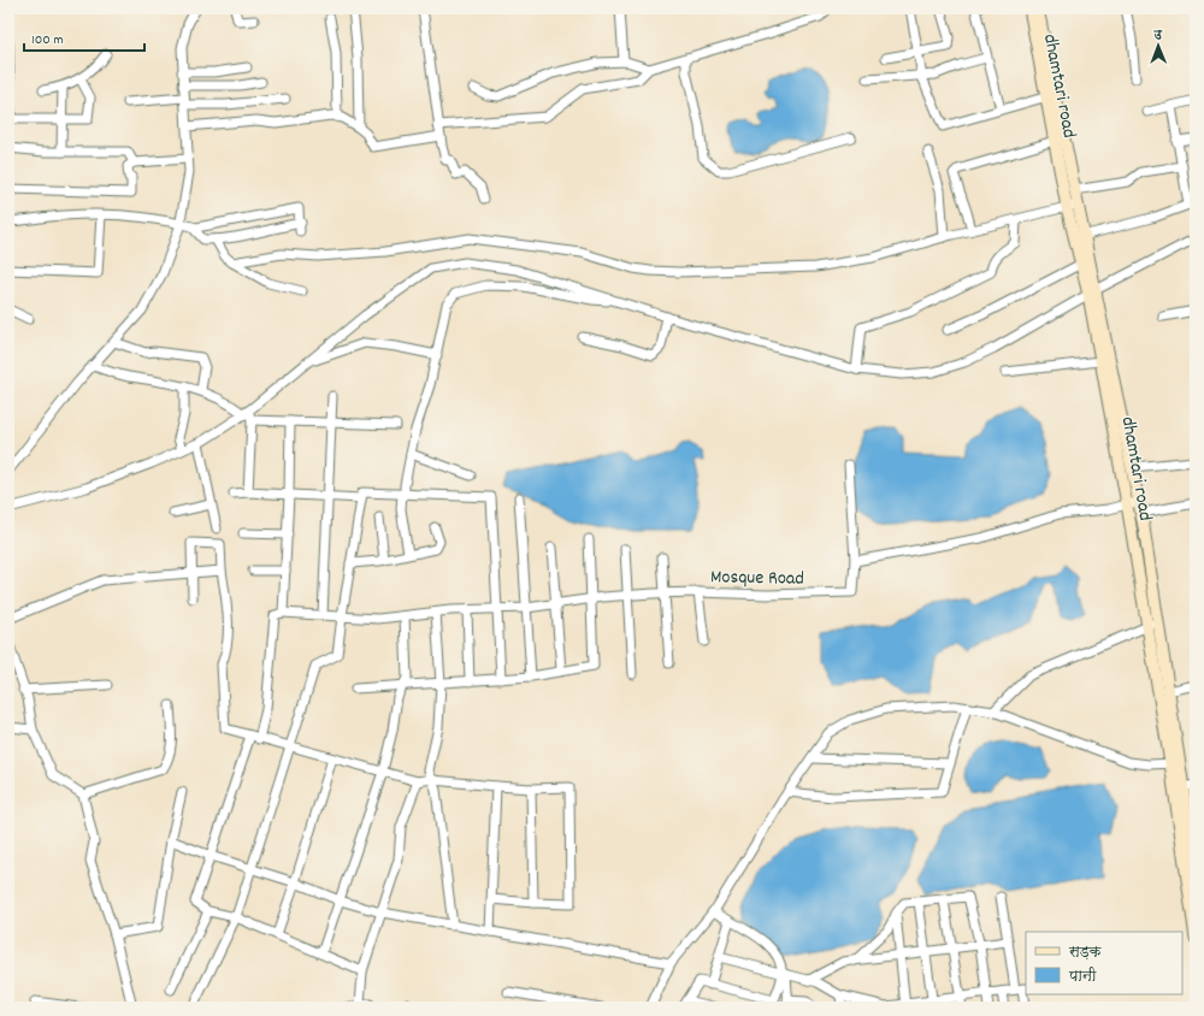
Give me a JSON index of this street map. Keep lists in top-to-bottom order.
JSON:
{
  "streets": {
    "main road": ["dhamtari road"],
    "street": ["Mosque Road"]
  },
  "legend": ["सड़क", "पानी"],
  "scale_bar": "100 m",
  "north": "top"
}
